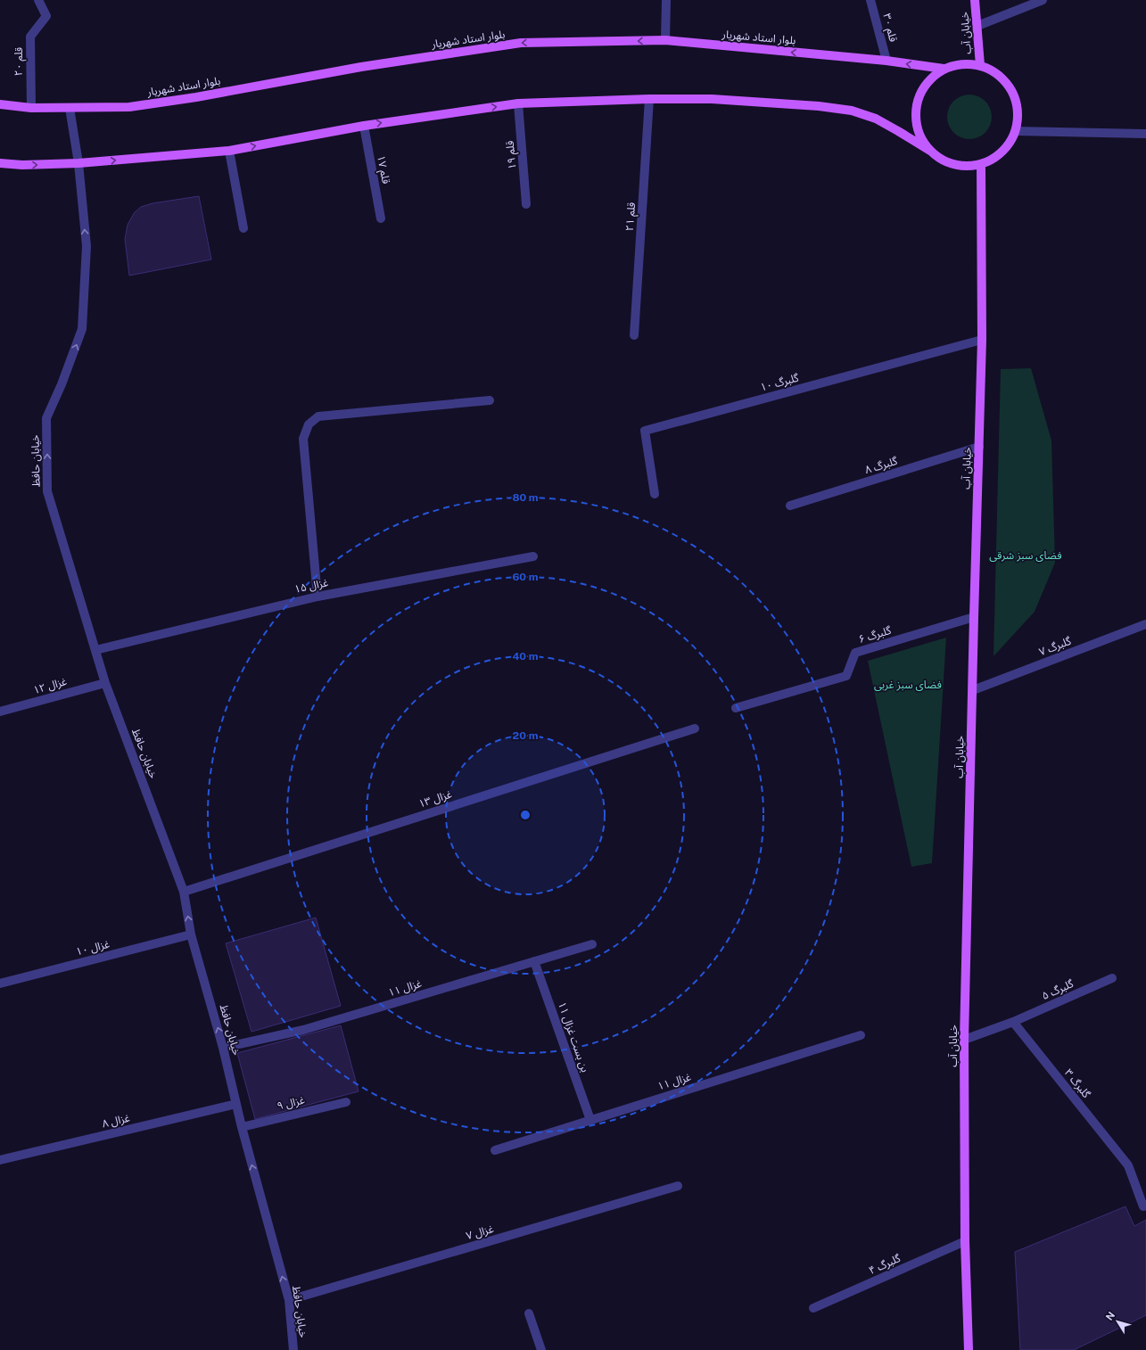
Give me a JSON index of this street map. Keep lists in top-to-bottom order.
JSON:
{
  "streets": {
    "main road": ["خیابان آب", "بلوار استاد شهریار"],
    "street": [
      "قلم ۳۰",
      "قلم ۲۰",
      "قلم ۱۹",
      "قلم ۱۷",
      "قلم ۲۱",
      "گلبرگ ۱۰",
      "خیابان حافظ",
      "گلبرگ ۸",
      "غزال ۱۵",
      "گلبرگ ۶",
      "گلبرگ ۷",
      "غزال ۱۲",
      "غزال ۱۳",
      "غزال ۱۰",
      "غزال ۱۱",
      "گلبرگ ۵",
      "بن بست غزال ۱۱",
      "گلبرگ ۳",
      "غزال ۹",
      "غزال ۸",
      "غزال ۷",
      "گلبرگ ۴"
    ]
  },
  "crossings": [
    ["قلم ۳۰", "بلوار استاد شهریار"],
    ["خیابان آب", "بلوار استاد شهریار"],
    ["خیابان آب", "گلبرگ ۱۰"],
    ["خیابان آب", "گلبرگ ۸"],
    ["خیابان آب", "گلبرگ ۶"],
    ["خیابان آب", "گلبرگ ۷"],
    ["خیابان آب", "گلبرگ ۴"],
    ["بلوار استاد شهریار", "قلم ۲۰"],
    ["بلوار استاد شهریار", "خیابان حافظ"],
    ["خیابان حافظ", "غزال ۱۵"],
    ["خیابان حافظ", "غزال ۱۲"],
    ["خیابان حافظ", "غزال ۱۳"],
    ["خیابان حافظ", "غزال ۱۰"],
    ["خیابان حافظ", "غزال ۱۱"],
    ["خیابان حافظ", "غزال ۹"],
    ["خیابان حافظ", "غزال ۸"],
    ["خیابان حافظ", "غزال ۷"],
    ["غزال ۱۱", "بن بست غزال ۱۱"],
    ["گلبرگ ۵", "گلبرگ ۳"]
  ],
  "one_way": ["خیابان حافظ"],
  "parks": ["فضای سبز شرقی", "فضای سبز غربی"],
  "north": "top left",
  "rings": [
    "80 m",
    "60 m",
    "40 m",
    "20 m"
  ]
}
